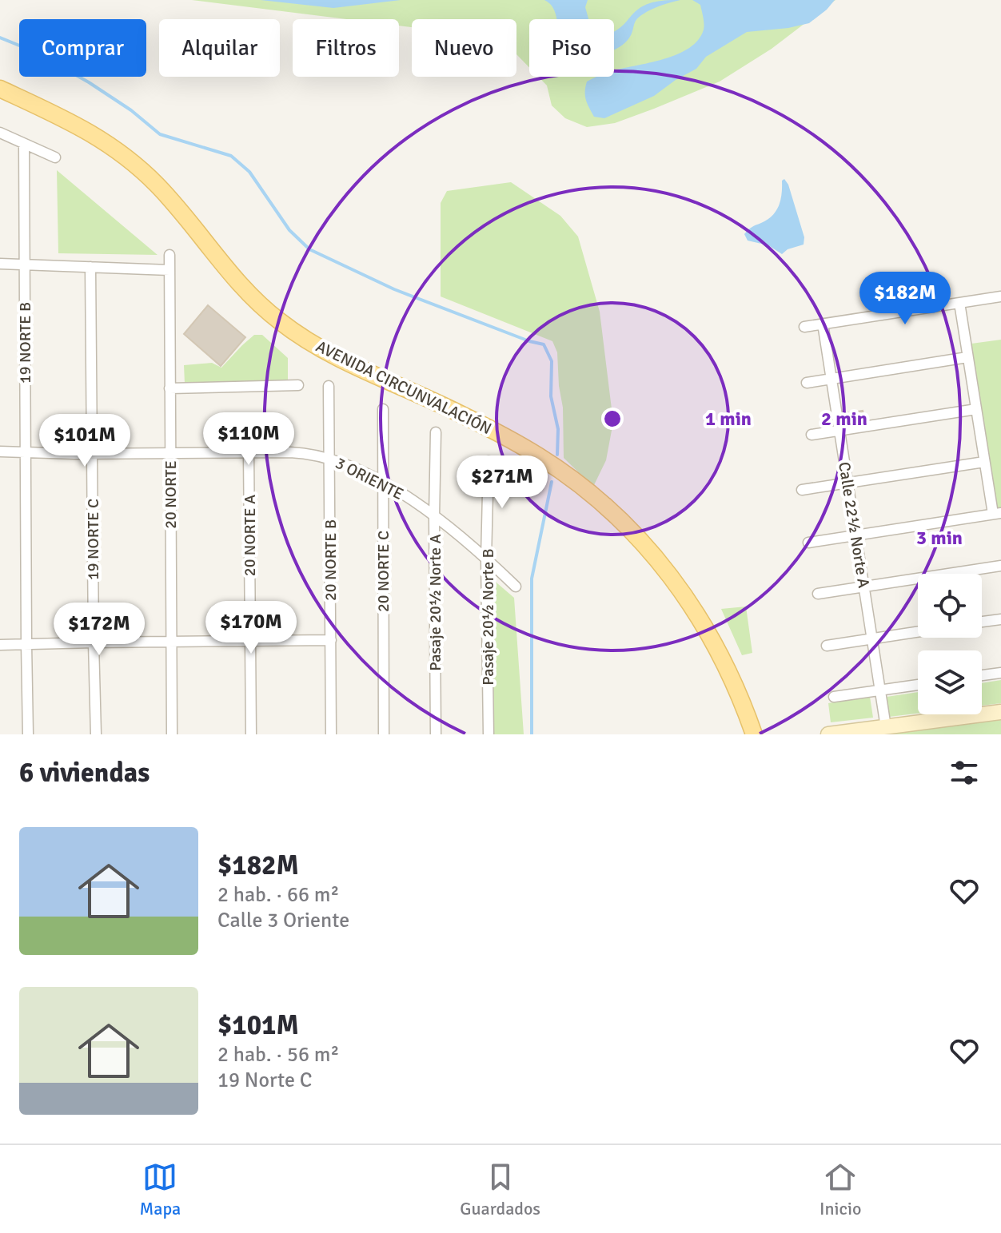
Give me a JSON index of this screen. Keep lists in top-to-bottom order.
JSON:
{
  "streets": {
    "main road": ["AVENIDA CIRCUNVALACIÓN"],
    "street": [
      "19 NORTE B",
      "3 ORIENTE",
      "20 NORTE",
      "Calle 22½ Norte A",
      "20 NORTE A",
      "19 NORTE C",
      "20 NORTE B",
      "20 NORTE C",
      "Pasaje 20½ Norte A",
      "Pasaje 20½ Norte B"
    ]
  },
  "crossings": [
    ["19 NORTE B", "3 ORIENTE"],
    ["3 ORIENTE", "20 NORTE"],
    ["3 ORIENTE", "20 NORTE A"],
    ["3 ORIENTE", "19 NORTE C"],
    ["3 ORIENTE", "20 NORTE B"],
    ["3 ORIENTE", "20 NORTE C"],
    ["3 ORIENTE", "Pasaje 20½ Norte A"],
    ["3 ORIENTE", "Pasaje 20½ Norte B"]
  ],
  "page": {
    "chip": [
      "Comprar",
      "Alquilar",
      "Filtros",
      "Nuevo",
      "Piso"
    ],
    "price": [
      "$182M",
      "$110M",
      "$101M",
      "$271M",
      "$170M",
      "$172M"
    ],
    "heading": "6 viviendas",
    "list": [
      {
        "name": "$182M",
        "note": "2 hab. · 66 m² · Calle 3 Oriente"
      },
      {
        "name": "$101M",
        "note": "2 hab. · 56 m² · 19 Norte C"
      }
    ],
    "tabs": ["Mapa", "Guardados", "Inicio"]
  },
  "rings": ["1 min", "2 min", "3 min"]
}
